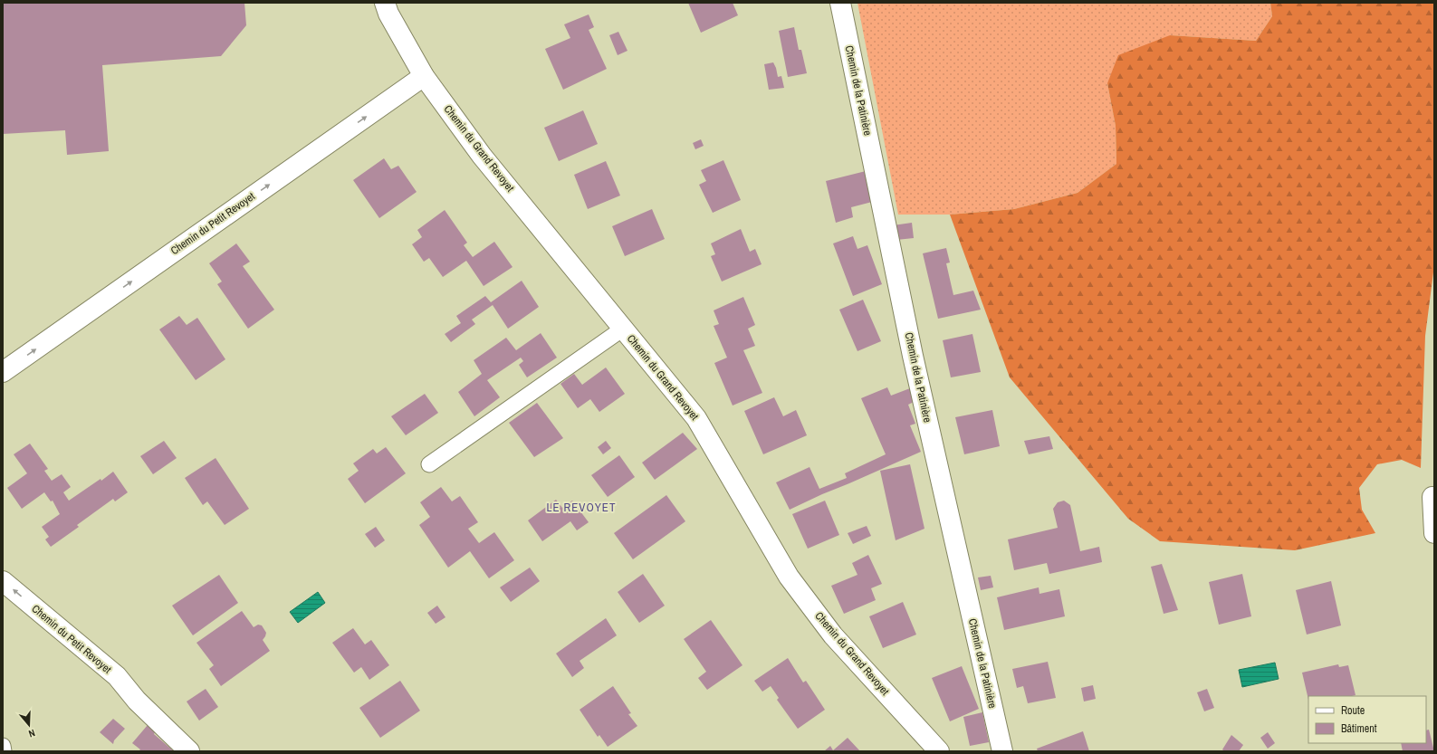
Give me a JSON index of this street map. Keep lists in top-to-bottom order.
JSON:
{
  "streets": {
    "street": ["Chemin de la Patinière", "Chemin du Grand Revoyet", "Chemin du Petit Revoyet"]
  },
  "crossings": [
    ["Chemin du Grand Revoyet", "Chemin du Petit Revoyet"]
  ],
  "districts": ["LE REVOYET"],
  "legend": ["Route", "Bâtiment"],
  "north": "bottom"
}
